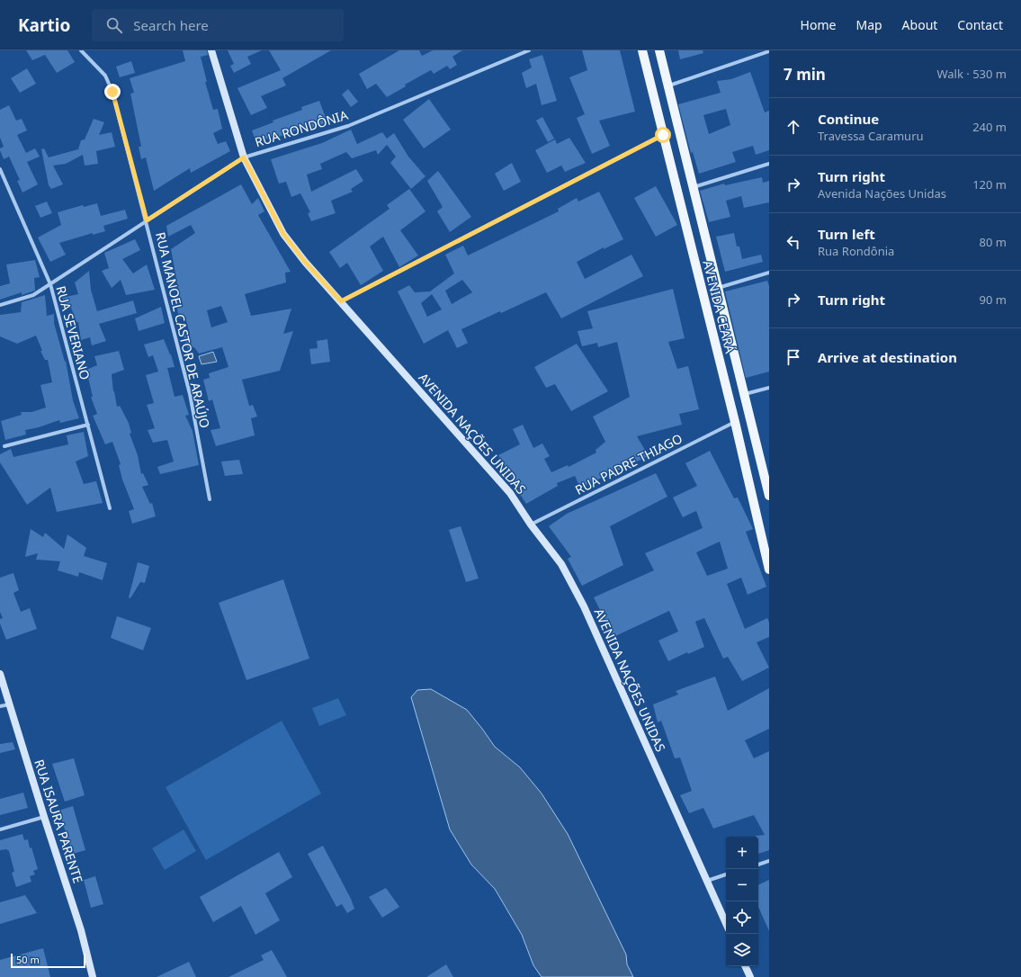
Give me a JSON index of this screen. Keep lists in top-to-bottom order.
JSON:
{
  "streets": {
    "main road": ["AVENIDA CEARÁ"],
    "street": [
      "RUA RONDÔNIA",
      "RUA MANOEL CASTOR DE ARAÚJO",
      "RUA SEVERIANO",
      "AVENIDA NAÇÕES UNIDAS",
      "RUA PADRE THIAGO",
      "RUA ISAURA PARENTE"
    ]
  },
  "crossings": [
    ["RUA RONDÔNIA", "RUA MANOEL CASTOR DE ARAÚJO"],
    ["RUA RONDÔNIA", "RUA SEVERIANO"],
    ["RUA RONDÔNIA", "AVENIDA NAÇÕES UNIDAS"],
    ["AVENIDA CEARÁ", "RUA PADRE THIAGO"],
    ["AVENIDA NAÇÕES UNIDAS", "RUA PADRE THIAGO"]
  ],
  "scale_bar": "50 m",
  "page": {
    "header": "Kartio",
    "search": "Search here",
    "nav": [
      "Home",
      "Map",
      "About",
      "Contact"
    ],
    "heading": ["7 min", "Walk · 530 m"],
    "list": [
      ["Continue", "Travessa Caramuru", "240 m"],
      ["Turn right", "Avenida Nações Unidas", "120 m"],
      ["Turn left", "Rua Rondônia", "80 m"],
      ["Turn right", "90 m"],
      "Arrive at destination"
    ],
    "map_buttons": ["+", "−"],
    "scale": "50 m"
  }
}
